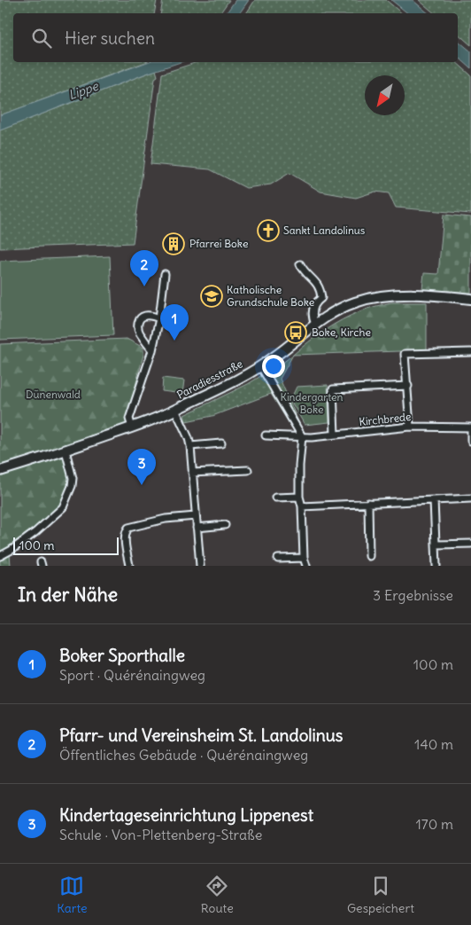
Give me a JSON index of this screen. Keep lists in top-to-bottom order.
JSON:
{
  "streets": {
    "main road": ["Paradiesstraße"],
    "street": ["Kirchbrede"]
  },
  "water": ["Lippe"],
  "parks": ["Dünenwald", "Kindergarten Boke"],
  "places": {
    "church": ["Sankt Landolinus"],
    "building": ["Pfarrei Boke"],
    "school or university": ["Katholische Grundschule Boke"],
    "bus stop": ["Boke, Kirche"]
  },
  "scale_bar": "100 m",
  "north": "bottom left",
  "page": {
    "search": "Hier suchen",
    "pins": ["2", "1", "3"],
    "scale": "100 m",
    "heading": ["In der Nähe", "3 Ergebnisse"],
    "list": [
      {
        "mark": "1",
        "name": "Boker Sporthalle",
        "note": "Sport · Quérénaingweg",
        "value": "100 m"
      },
      {
        "mark": "2",
        "name": "Pfarr- und Vereinsheim St. Landolinus",
        "note": "Öffentliches Gebäude · Quérénaingweg",
        "value": "140 m"
      },
      {
        "mark": "3",
        "name": "Kindertageseinrichtung Lippenest",
        "note": "Schule · Von-Plettenberg-Straße",
        "value": "170 m"
      }
    ],
    "nav": ["Karte", "Route", "Gespeichert"]
  }
}
